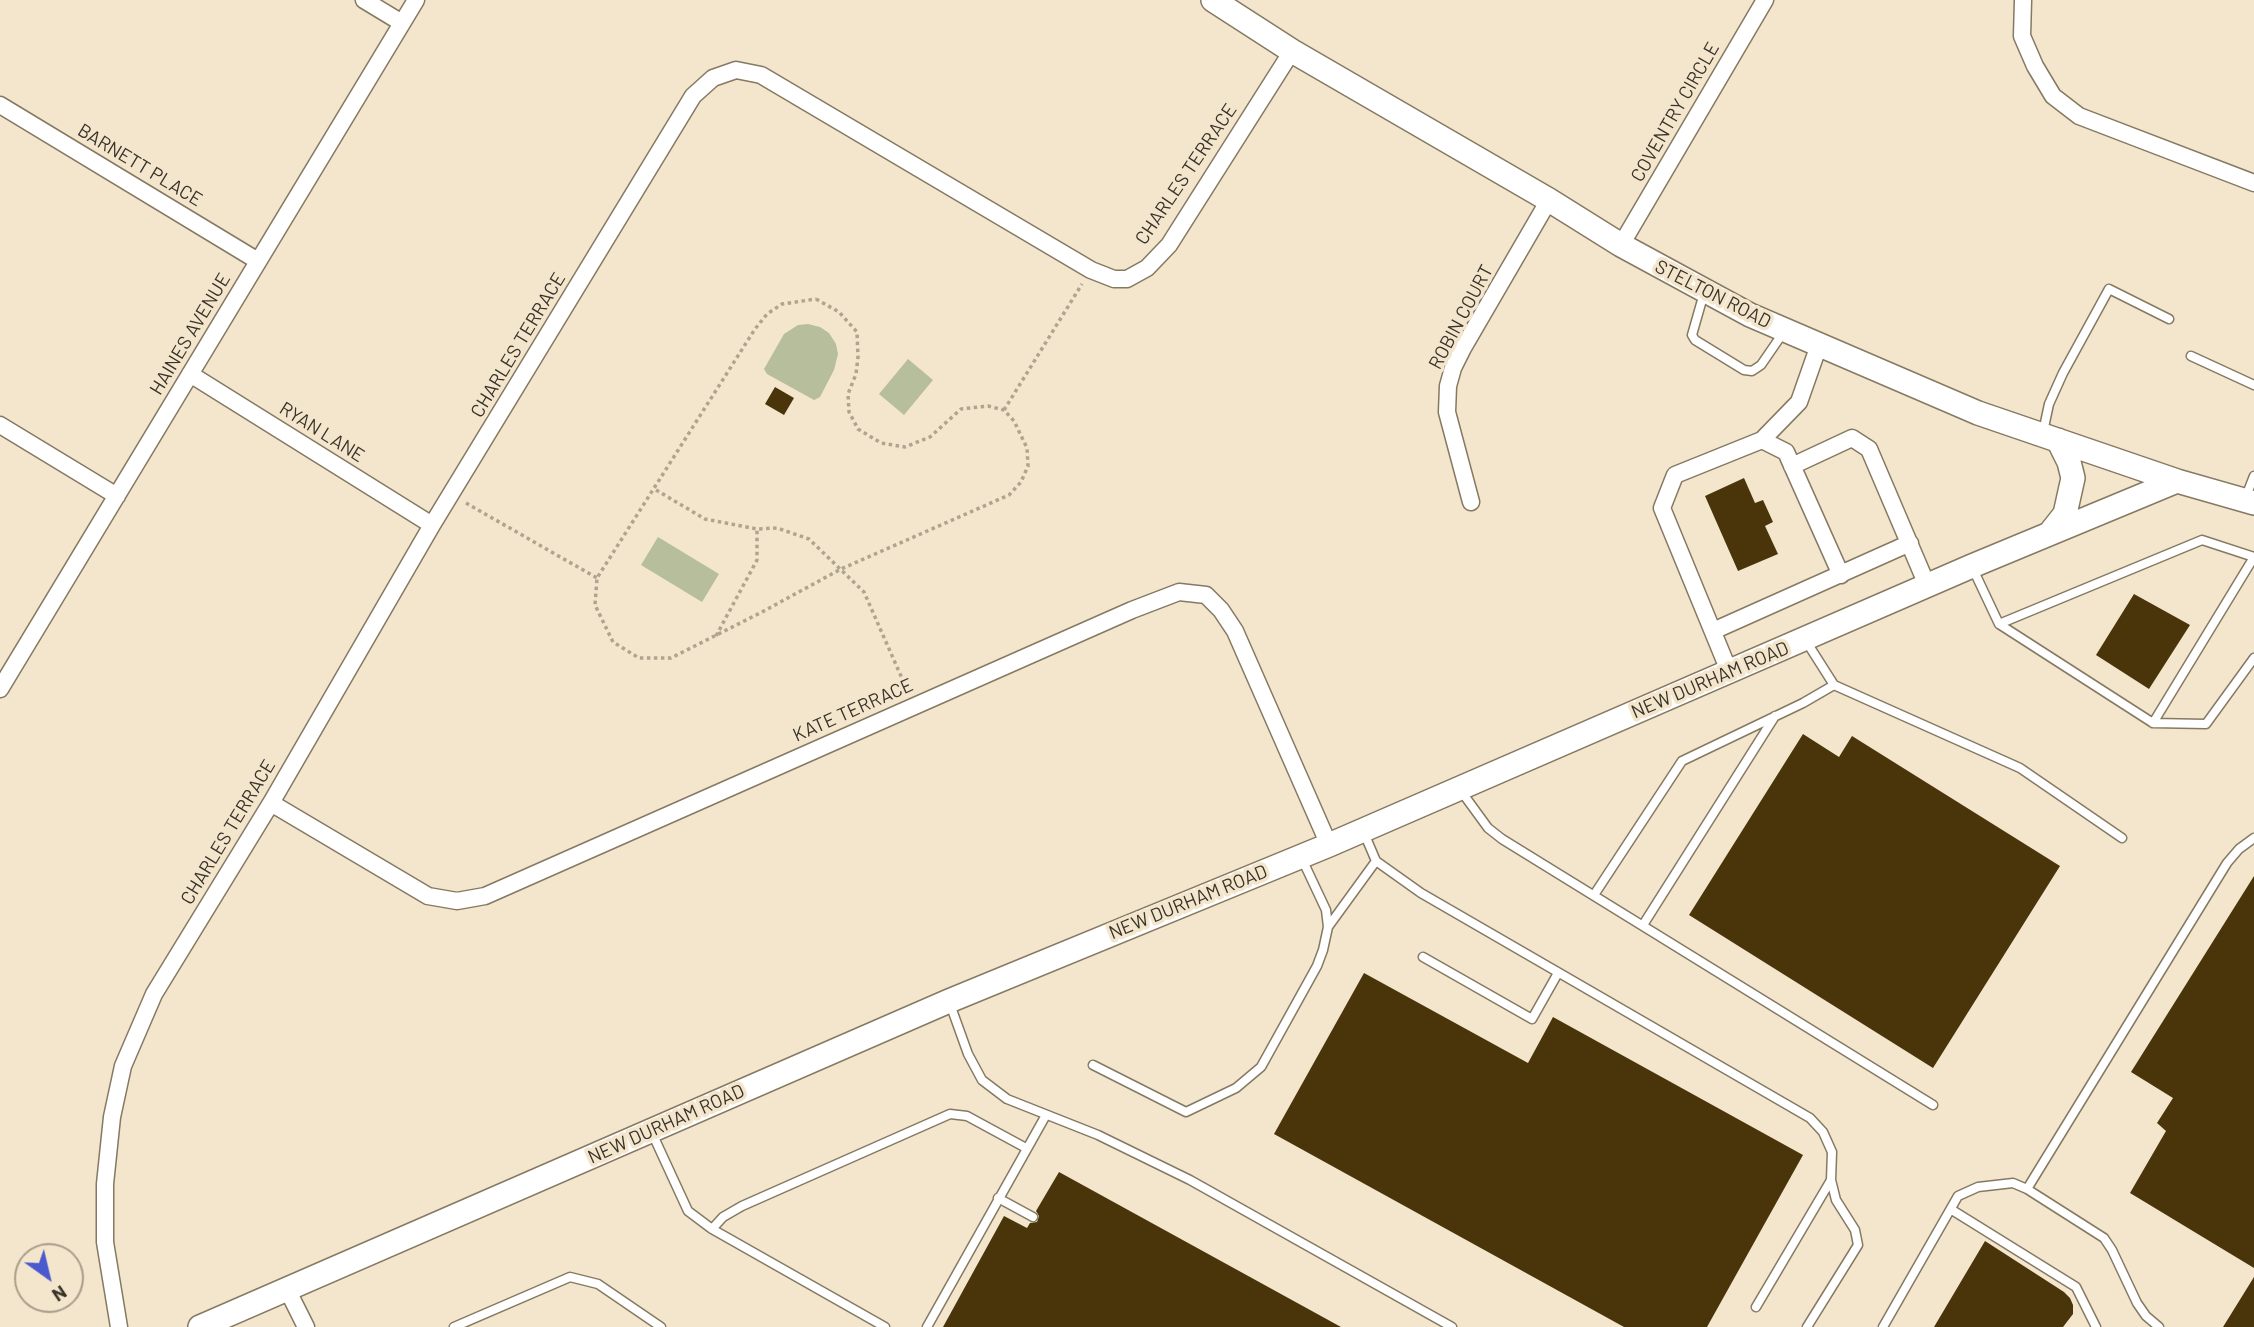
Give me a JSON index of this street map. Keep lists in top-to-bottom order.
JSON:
{
  "streets": {
    "main road": ["STELTON ROAD", "NEW DURHAM ROAD"],
    "street": [
      "COVENTRY CIRCLE",
      "BARNETT PLACE",
      "CHARLES TERRACE",
      "ROBIN COURT",
      "HAINES AVENUE",
      "RYAN LANE",
      "KATE TERRACE"
    ]
  },
  "crossings": [
    ["COVENTRY CIRCLE", "STELTON ROAD"],
    ["BARNETT PLACE", "HAINES AVENUE"],
    ["CHARLES TERRACE", "STELTON ROAD"],
    ["CHARLES TERRACE", "RYAN LANE"],
    ["CHARLES TERRACE", "KATE TERRACE"],
    ["STELTON ROAD", "ROBIN COURT"],
    ["STELTON ROAD", "NEW DURHAM ROAD"],
    ["HAINES AVENUE", "RYAN LANE"],
    ["NEW DURHAM ROAD", "KATE TERRACE"]
  ],
  "north": "bottom right"
}
